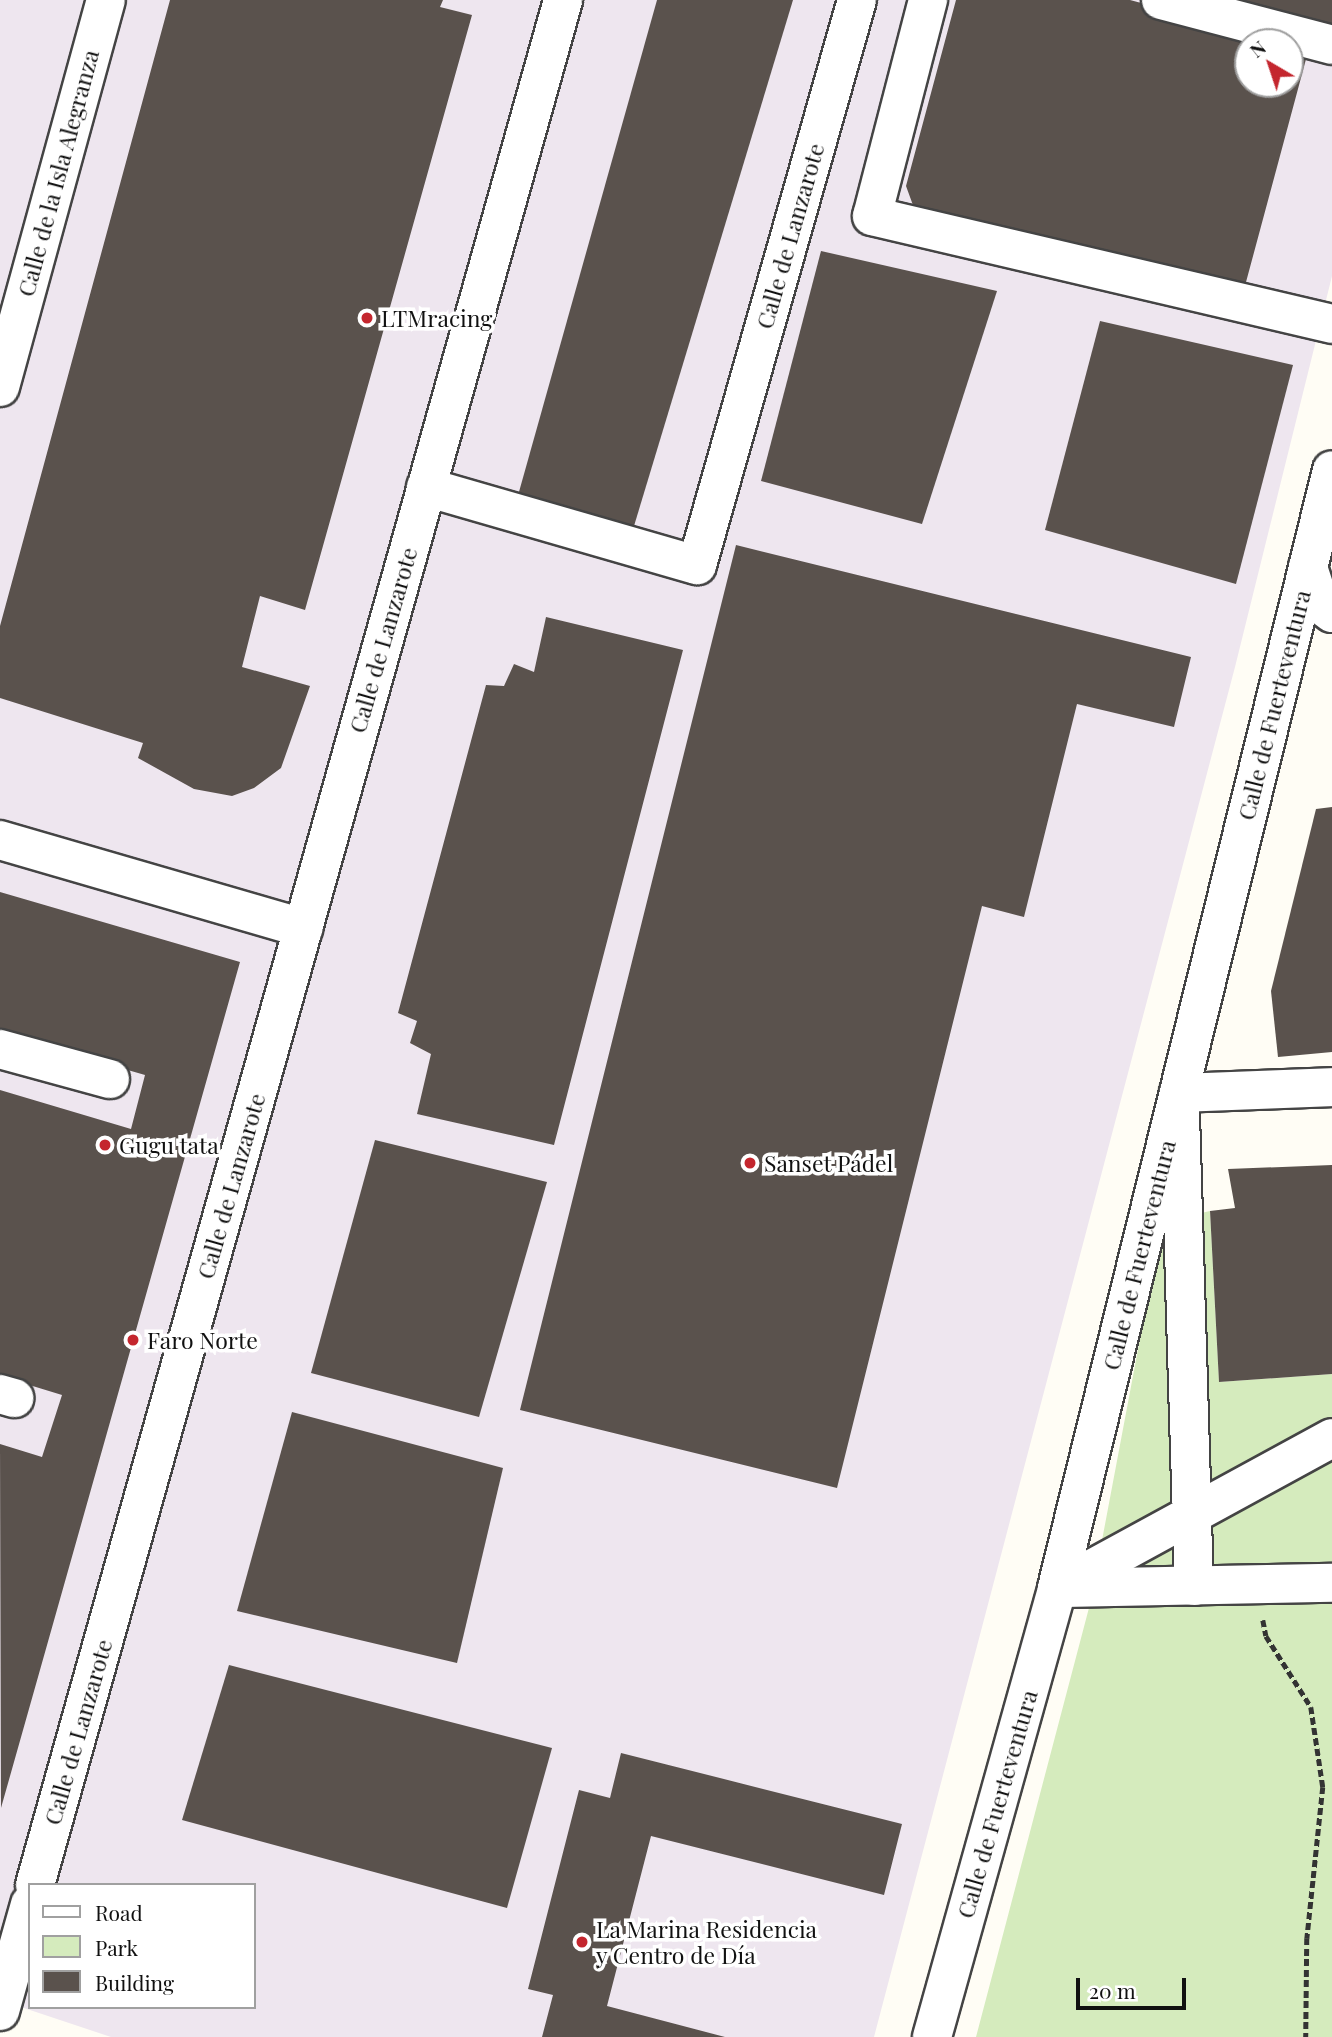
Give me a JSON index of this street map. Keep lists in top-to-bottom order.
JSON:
{
  "streets": {
    "street": ["Calle de la Isla Alegranza", "Calle de Lanzarote", "Calle de Fuerteventura"]
  },
  "places": [
    "LTMracing",
    "Gugu tata",
    "Sanset Pádel",
    "Faro Norte",
    "La Marina Residencia y Centro de Día"
  ],
  "legend": ["Road", "Park", "Building"],
  "scale_bar": "20 m",
  "north": "top left"
}
